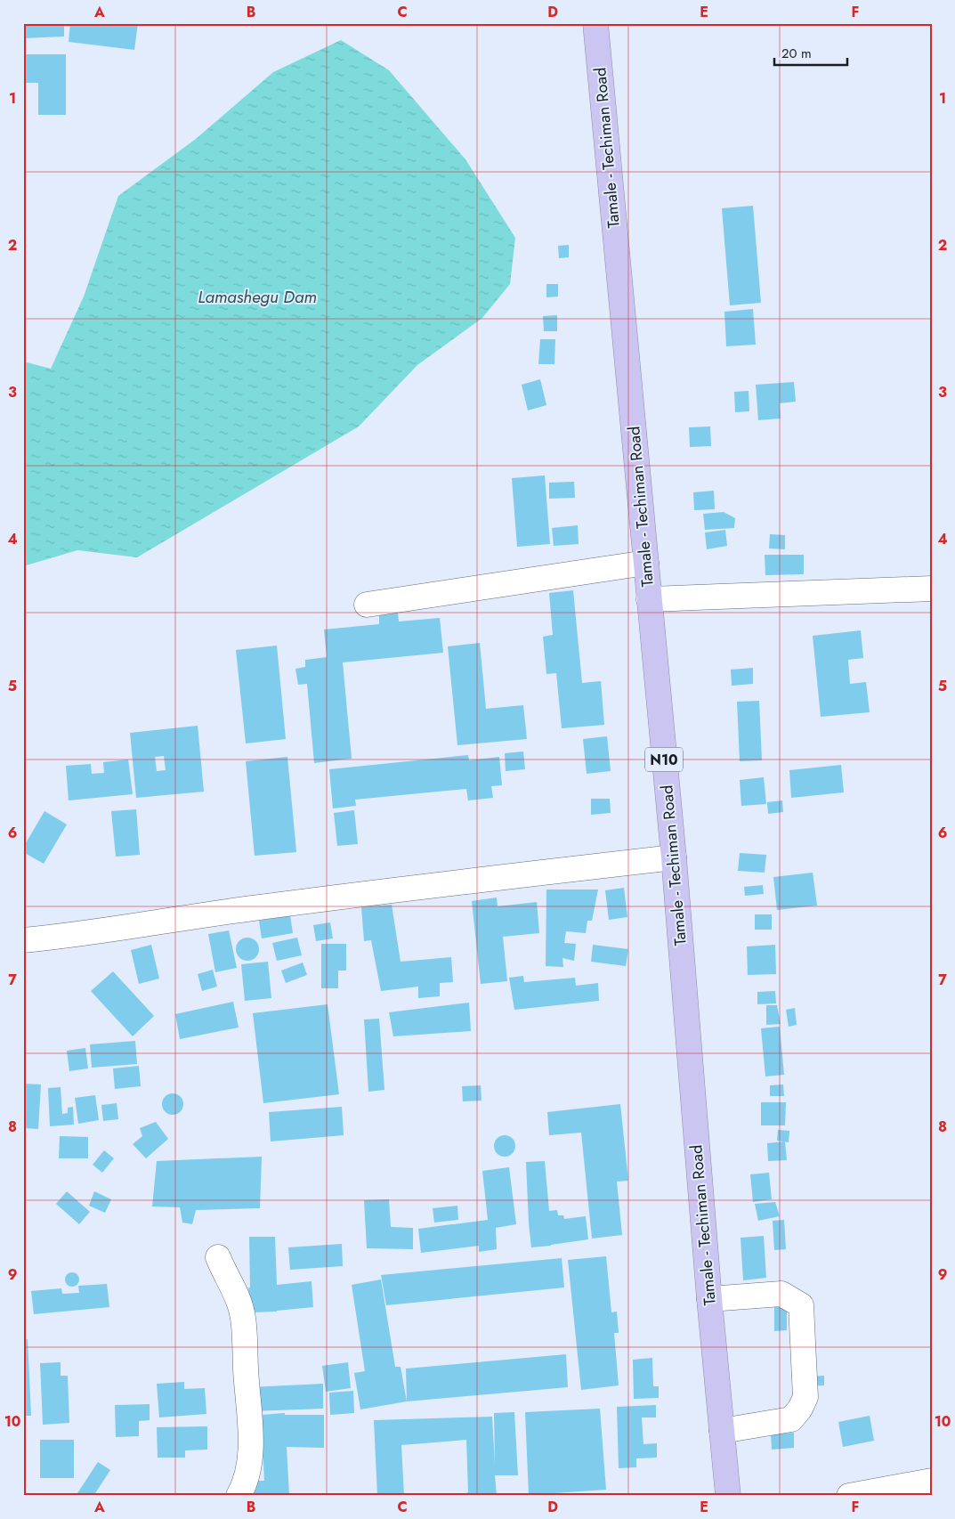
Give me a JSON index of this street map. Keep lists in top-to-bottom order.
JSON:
{
  "streets": {
    "highway": ["Tamale - Techiman Road", "N10"]
  },
  "water": ["Lamashegu Dam"],
  "scale_bar": "20 m",
  "grid": {
    "columns": [
      "A",
      "B",
      "C",
      "D",
      "E",
      "F"
    ],
    "rows": [
      "1",
      "2",
      "3",
      "4",
      "5",
      "6",
      "7",
      "8",
      "9",
      "10"
    ]
  }
}
